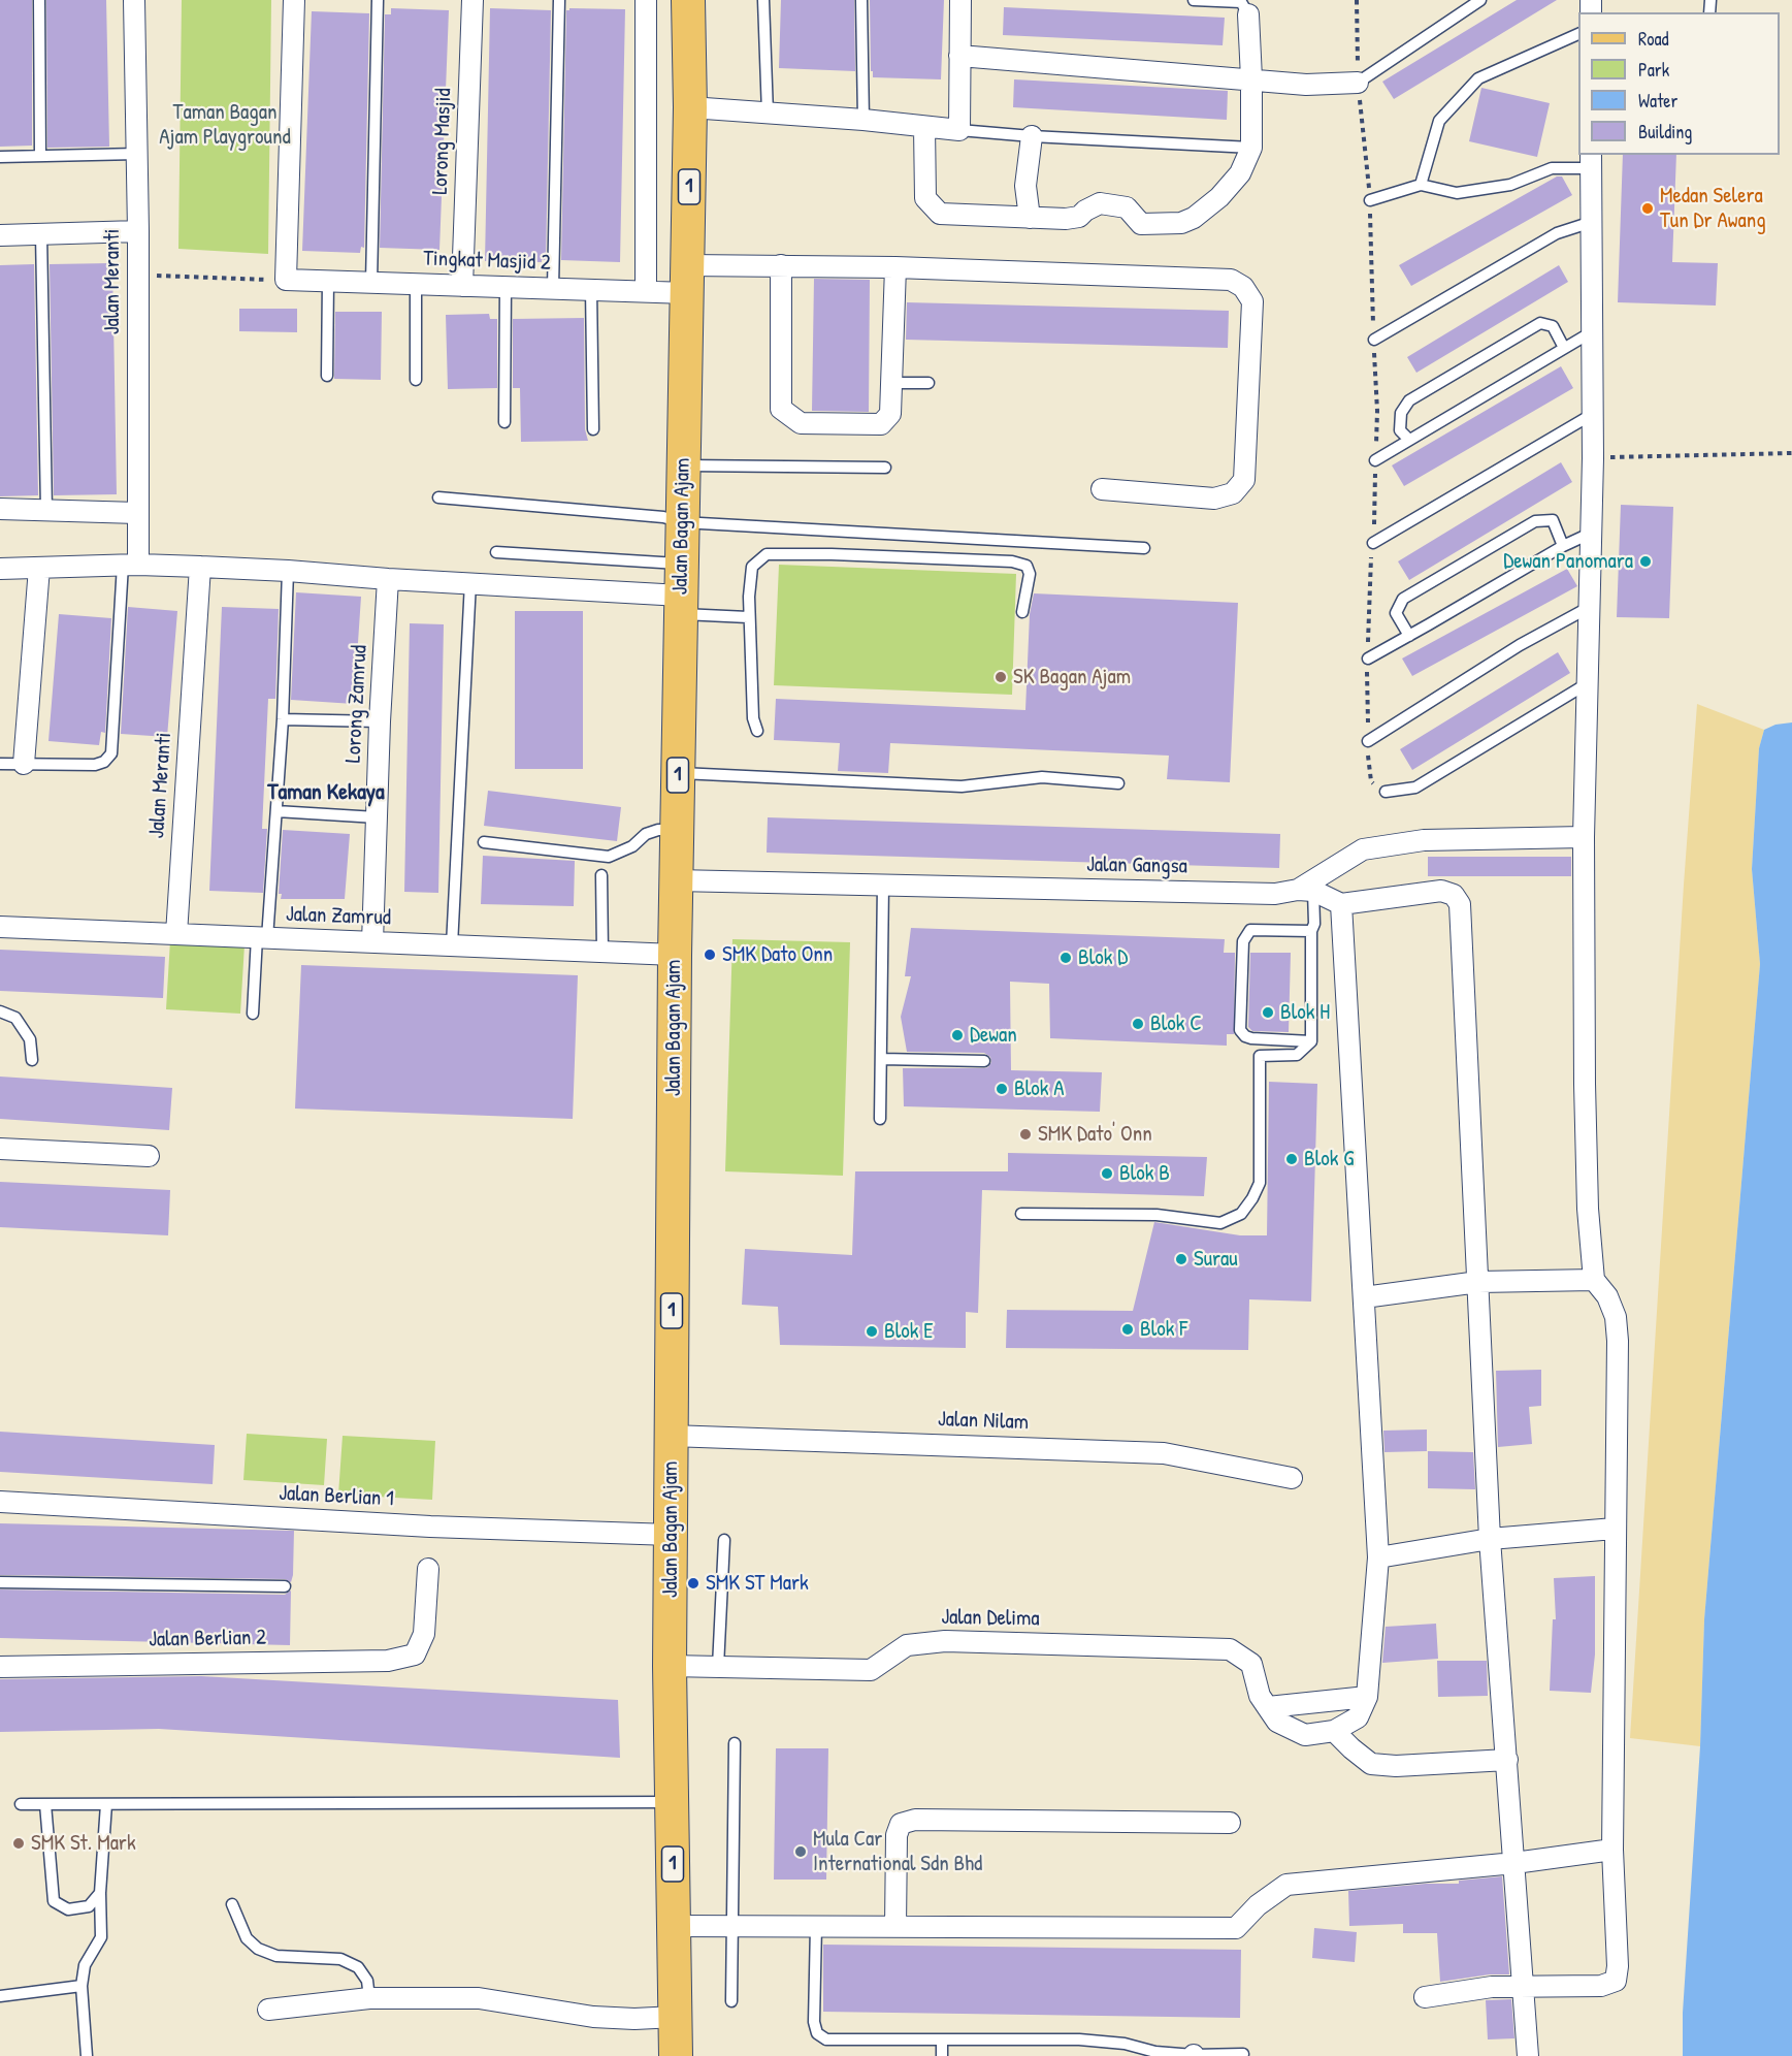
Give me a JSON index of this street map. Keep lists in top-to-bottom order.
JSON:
{
  "streets": {
    "main road": ["1", "Jalan Bagan Ajam"],
    "street": [
      "Lorong Masjid",
      "Tingkat Masjid 2",
      "Jalan Meranti",
      "Lorong Zamrud",
      "Jalan Gangsa",
      "Jalan Zamrud",
      "Jalan Nilam",
      "Jalan Berlian 1",
      "Jalan Delima",
      "Jalan Berlian 2"
    ]
  },
  "crossings": [
    ["Lorong Masjid", "Tingkat Masjid 2"],
    ["Tingkat Masjid 2", "Jalan Bagan Ajam"],
    ["Jalan Meranti", "Jalan Zamrud"],
    ["Jalan Bagan Ajam", "Jalan Gangsa"],
    ["Jalan Bagan Ajam", "Jalan Zamrud"],
    ["Jalan Bagan Ajam", "Jalan Nilam"],
    ["Jalan Bagan Ajam", "Jalan Berlian 1"],
    ["Jalan Bagan Ajam", "Jalan Delima"],
    ["Lorong Zamrud", "Jalan Zamrud"]
  ],
  "districts": ["Taman Kekaya"],
  "parks": ["Taman Bagan Ajam Playground"],
  "places": [
    "Medan Selera Tun Dr Awang",
    "Dewan Panomara",
    "SK Bagan Ajam",
    "SMK Dato Onn",
    "Blok D",
    "Blok H",
    "Blok C",
    "Dewan",
    "Blok A",
    "SMK Dato' Onn",
    "Blok G",
    "Blok B",
    "Surau",
    "Blok F",
    "Blok E",
    "SMK ST Mark",
    "SMK St. Mark",
    "Mula Car International Sdn Bhd"
  ],
  "legend": [
    "Road",
    "Park",
    "Water",
    "Building"
  ]
}
